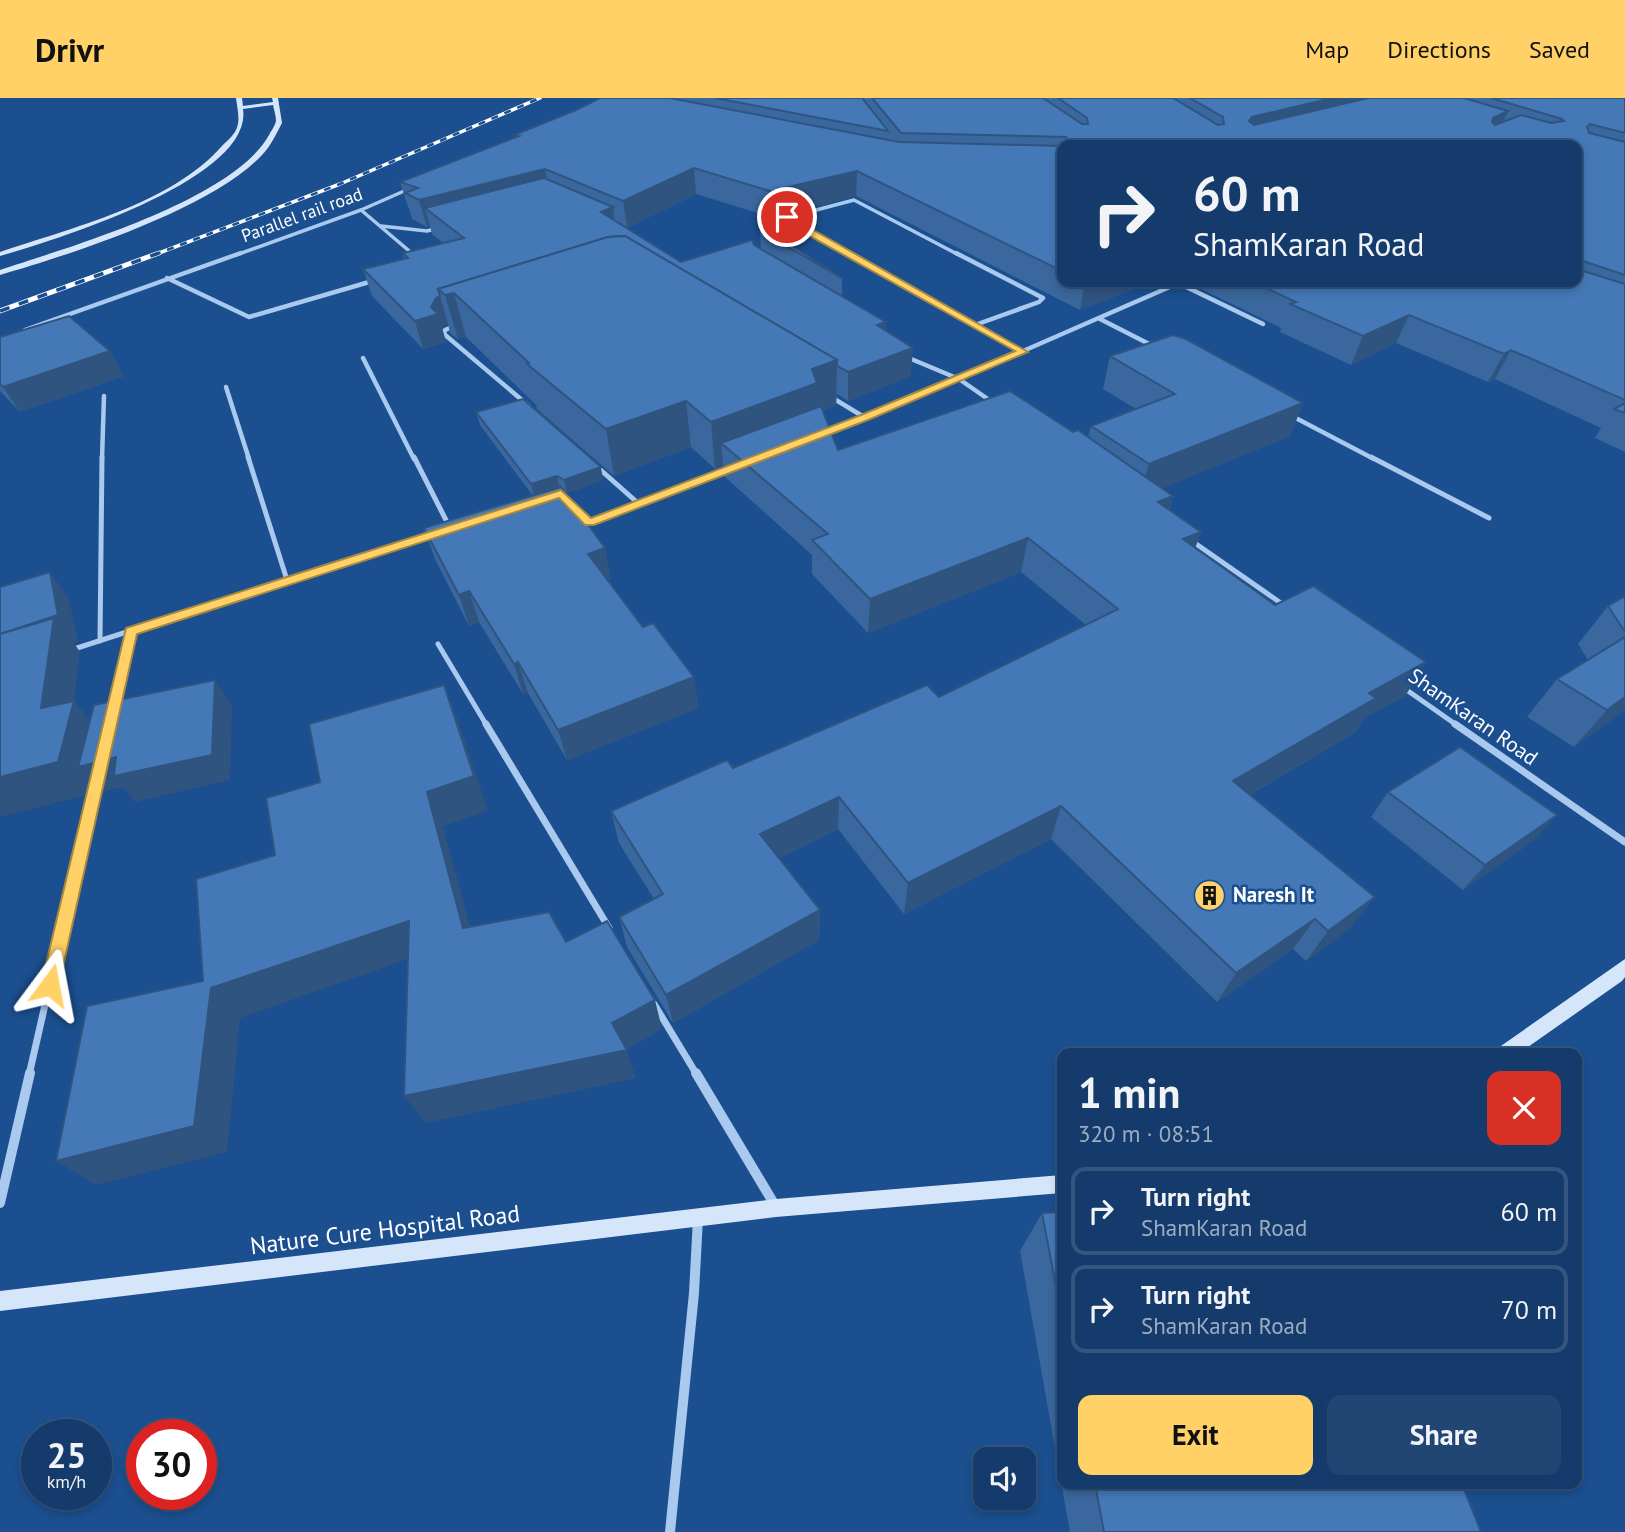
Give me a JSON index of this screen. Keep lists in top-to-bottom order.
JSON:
{
  "streets": {
    "street": ["Parallel rail road", "ShamKaran Road", "Nature Cure Hospital Road"]
  },
  "places": {
    "building": ["Naresh It"]
  },
  "page": {
    "header": "Drivr",
    "nav": ["Map", "Directions", "Saved"],
    "turn": ["60 m", "ShamKaran Road"],
    "heading": ["1 min", "320 m · 08:51"],
    "list": [
      {
        "name": "Turn right",
        "note": "ShamKaran Road",
        "value": "60 m"
      },
      {
        "name": "Turn right",
        "note": "ShamKaran Road",
        "value": "70 m"
      }
    ],
    "buttons": ["Exit", "Share"],
    "speed": "25 km/h",
    "limit": "30"
  }
}
